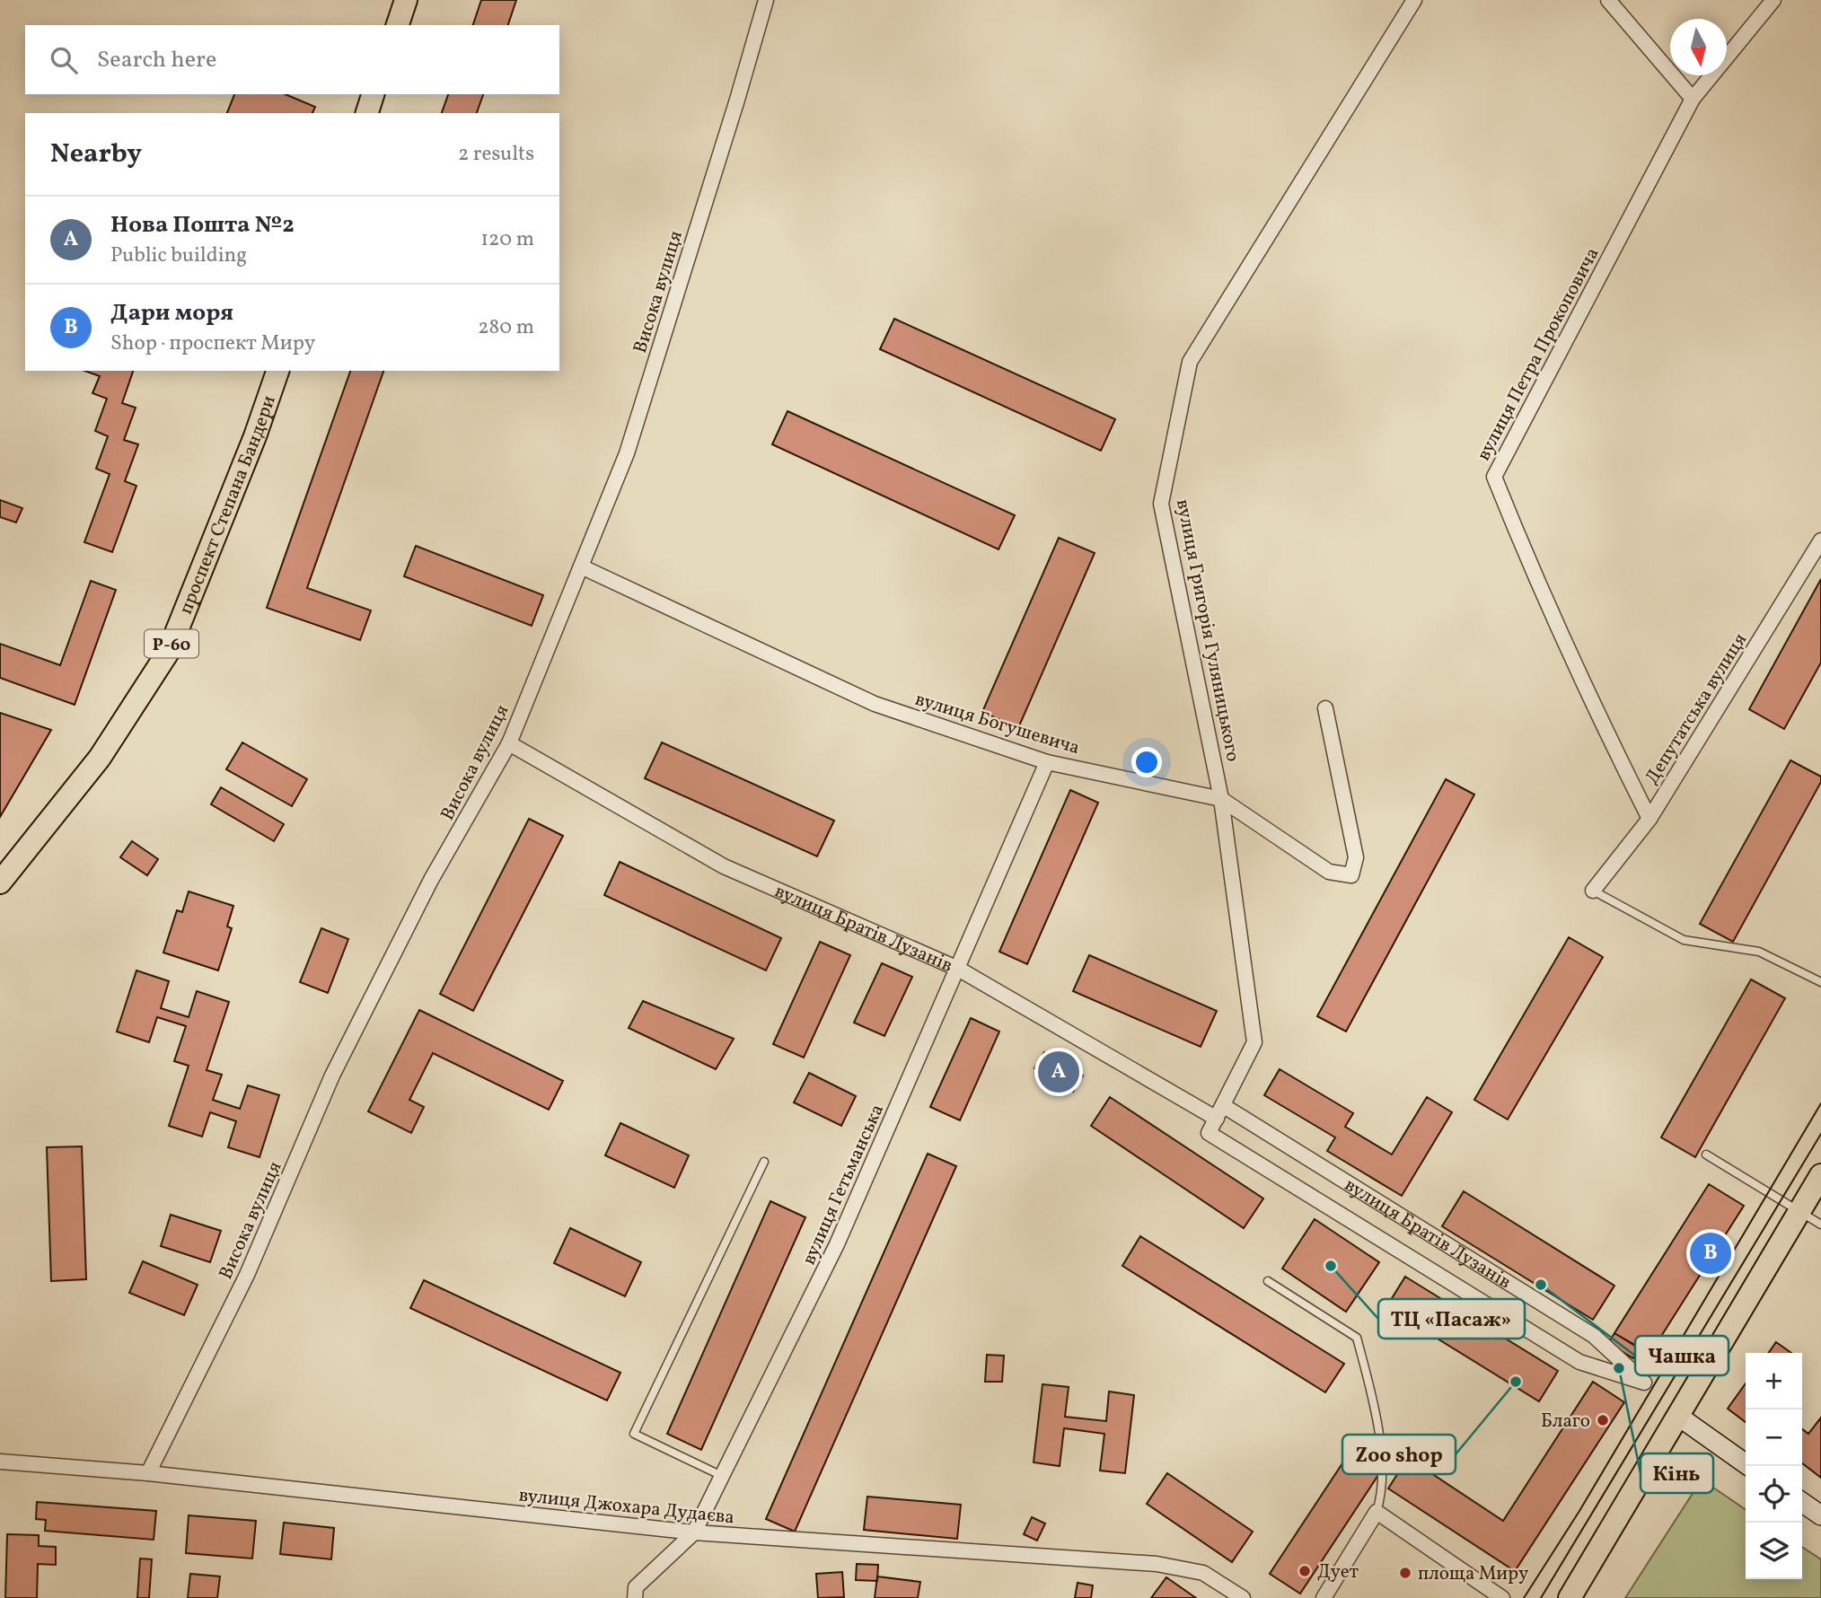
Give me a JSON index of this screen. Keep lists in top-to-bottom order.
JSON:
{
  "streets": {
    "main road": ["проспект Степана Бандери", "Р-60"],
    "street": [
      "Висока вулиця",
      "вулиця Петра Прокоповича",
      "вулиця Григорія Гуляницького",
      "Депутатська вулиця",
      "вулиця Богушевича",
      "вулиця Братів Лузанів",
      "вулиця Гетьманська",
      "вулиця Джохара Дудаєва"
    ]
  },
  "crossings": [
    ["Висока вулиця", "вулиця Богушевича"],
    ["Висока вулиця", "вулиця Братів Лузанів"],
    ["Висока вулиця", "вулиця Джохара Дудаєва"],
    ["вулиця Петра Прокоповича", "Депутатська вулиця"],
    ["вулиця Григорія Гуляницького", "вулиця Богушевича"],
    ["вулиця Григорія Гуляницького", "вулиця Братів Лузанів"],
    ["вулиця Богушевича", "вулиця Гетьманська"],
    ["вулиця Братів Лузанів", "вулиця Гетьманська"],
    ["вулиця Гетьманська", "вулиця Джохара Дудаєва"]
  ],
  "places": [
    "ТЦ «Пасаж»",
    "Чашка",
    "Кінь",
    "Zoo shop",
    "Благо",
    "Дует",
    "площа Миру"
  ],
  "north": "bottom",
  "page": {
    "search": "Search here",
    "heading": ["Nearby", "2 results"],
    "list": [
      {
        "mark": "A",
        "name": "Нова Пошта №2",
        "note": "Public building",
        "value": "120 m"
      },
      {
        "mark": "B",
        "name": "Дари моря",
        "note": "Shop · проспект Миру",
        "value": "280 m"
      }
    ],
    "pins": ["A", "B"],
    "map_buttons": ["+", "−"]
  }
}
